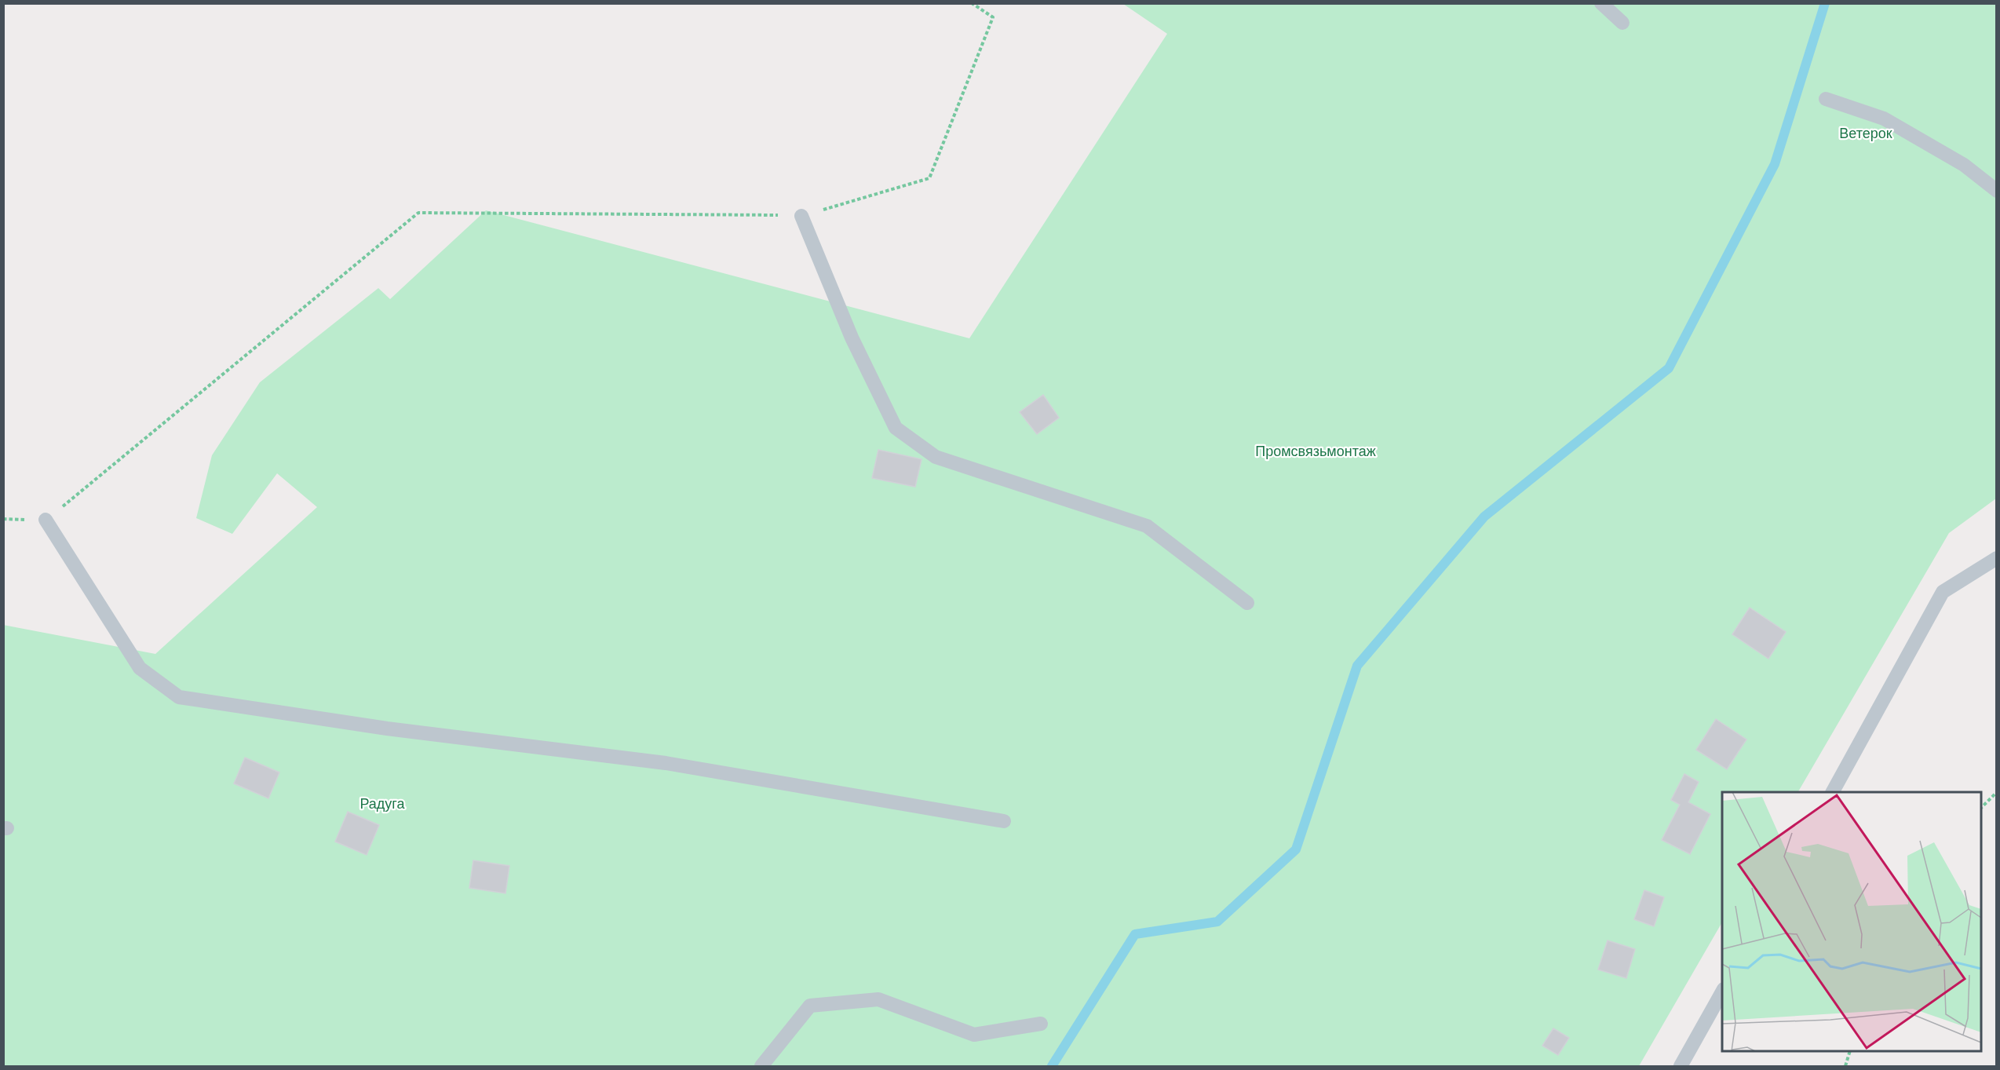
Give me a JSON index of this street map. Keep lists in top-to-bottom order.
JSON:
{
  "parks": ["Ветерок", "Промсвязьмонтаж", "Радуга"]
}
